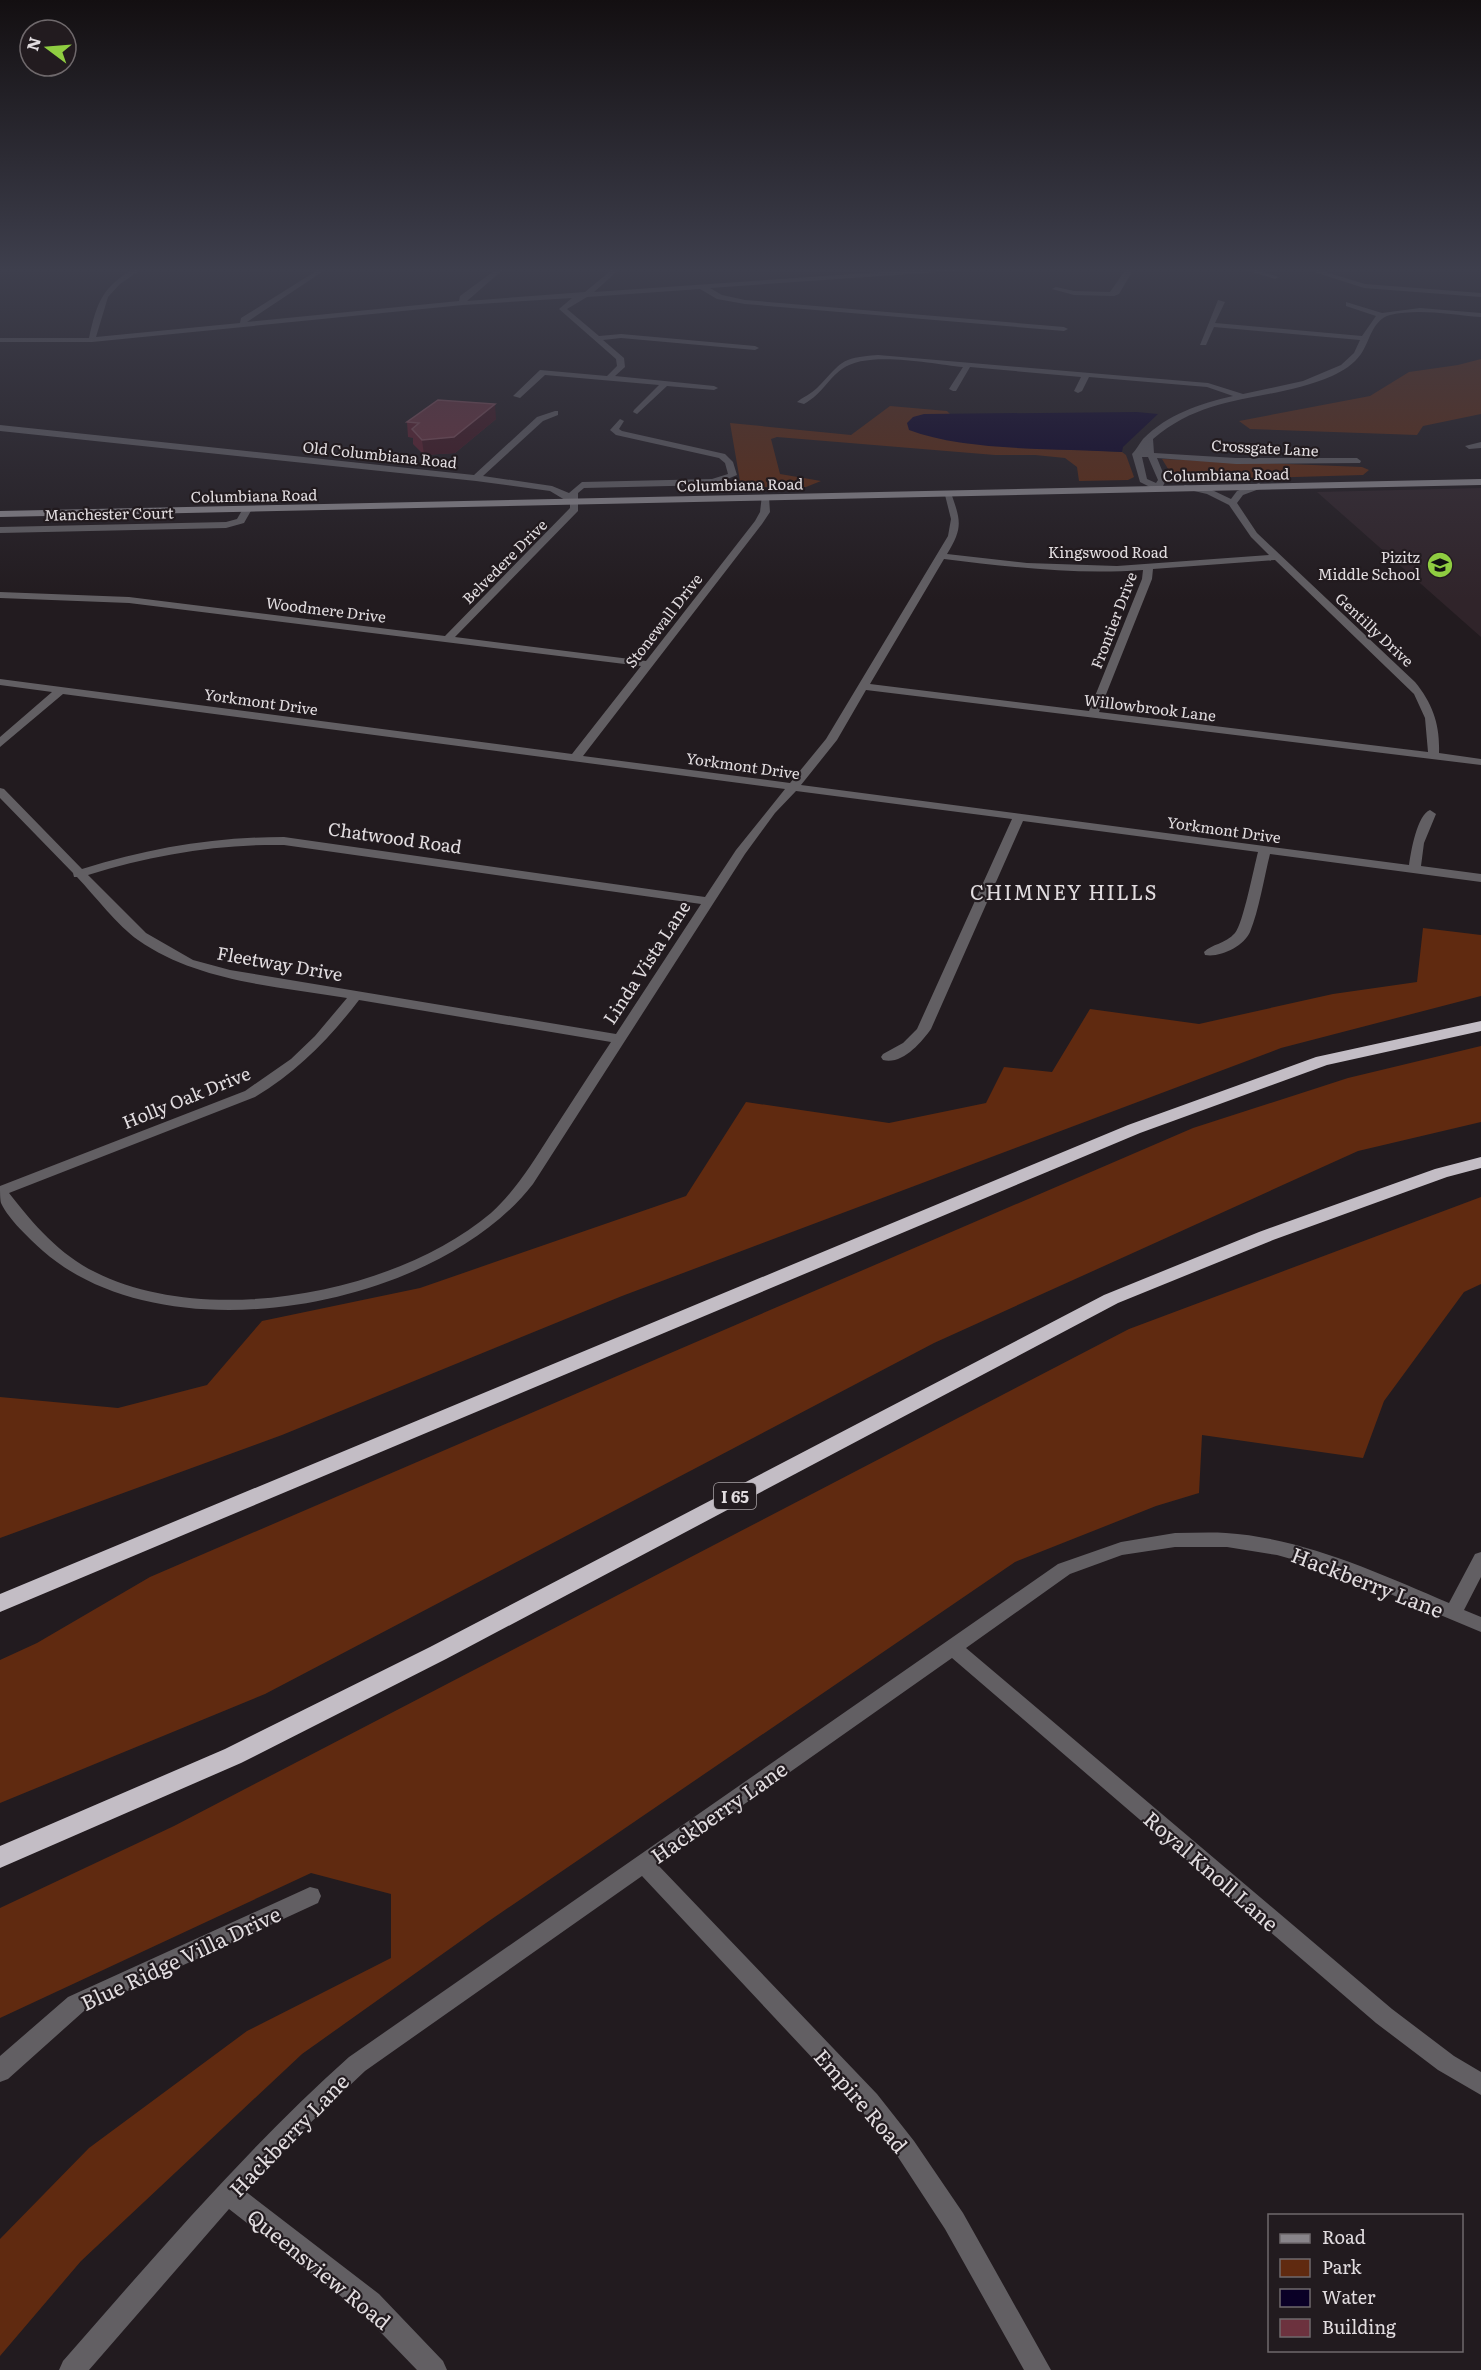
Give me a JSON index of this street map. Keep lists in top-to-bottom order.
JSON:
{
  "streets": {
    "highway": ["I 65"],
    "main road": ["Columbiana Road"],
    "street": [
      "Crossgate Lane",
      "Old Columbiana Road",
      "Manchester Court",
      "Kingswood Road",
      "Belvedere Drive",
      "Woodmere Drive",
      "Stonewall Drive",
      "Frontier Drive",
      "Gentilly Drive",
      "Yorkmont Drive",
      "Willowbrook Lane",
      "Chatwood Road",
      "Linda Vista Lane",
      "Fleetway Drive",
      "Holly Oak Drive",
      "Hackberry Lane",
      "Royal Knoll Lane",
      "Blue Ridge Villa Drive",
      "Empire Road",
      "Queensview Road"
    ]
  },
  "crossings": [
    ["Old Columbiana Road", "Columbiana Road"],
    ["Old Columbiana Road", "Belvedere Drive"],
    ["Columbiana Road", "Manchester Court"],
    ["Columbiana Road", "Belvedere Drive"],
    ["Columbiana Road", "Stonewall Drive"],
    ["Columbiana Road", "Linda Vista Lane"],
    ["Kingswood Road", "Frontier Drive"],
    ["Kingswood Road", "Gentilly Drive"],
    ["Kingswood Road", "Linda Vista Lane"],
    ["Belvedere Drive", "Woodmere Drive"],
    ["Woodmere Drive", "Stonewall Drive"],
    ["Stonewall Drive", "Yorkmont Drive"],
    ["Frontier Drive", "Willowbrook Lane"],
    ["Gentilly Drive", "Willowbrook Lane"],
    ["Yorkmont Drive", "Linda Vista Lane"],
    ["Willowbrook Lane", "Linda Vista Lane"],
    ["Chatwood Road", "Linda Vista Lane"],
    ["Chatwood Road", "Fleetway Drive"],
    ["Linda Vista Lane", "Fleetway Drive"],
    ["Linda Vista Lane", "Holly Oak Drive"],
    ["Fleetway Drive", "Holly Oak Drive"],
    ["Hackberry Lane", "Royal Knoll Lane"],
    ["Hackberry Lane", "Empire Road"],
    ["Hackberry Lane", "Queensview Road"]
  ],
  "districts": ["CHIMNEY HILLS"],
  "places": {
    "school or university": ["Pizitz Middle School"]
  },
  "legend": [
    "Road",
    "Park",
    "Water",
    "Building"
  ],
  "north": "left"
}
